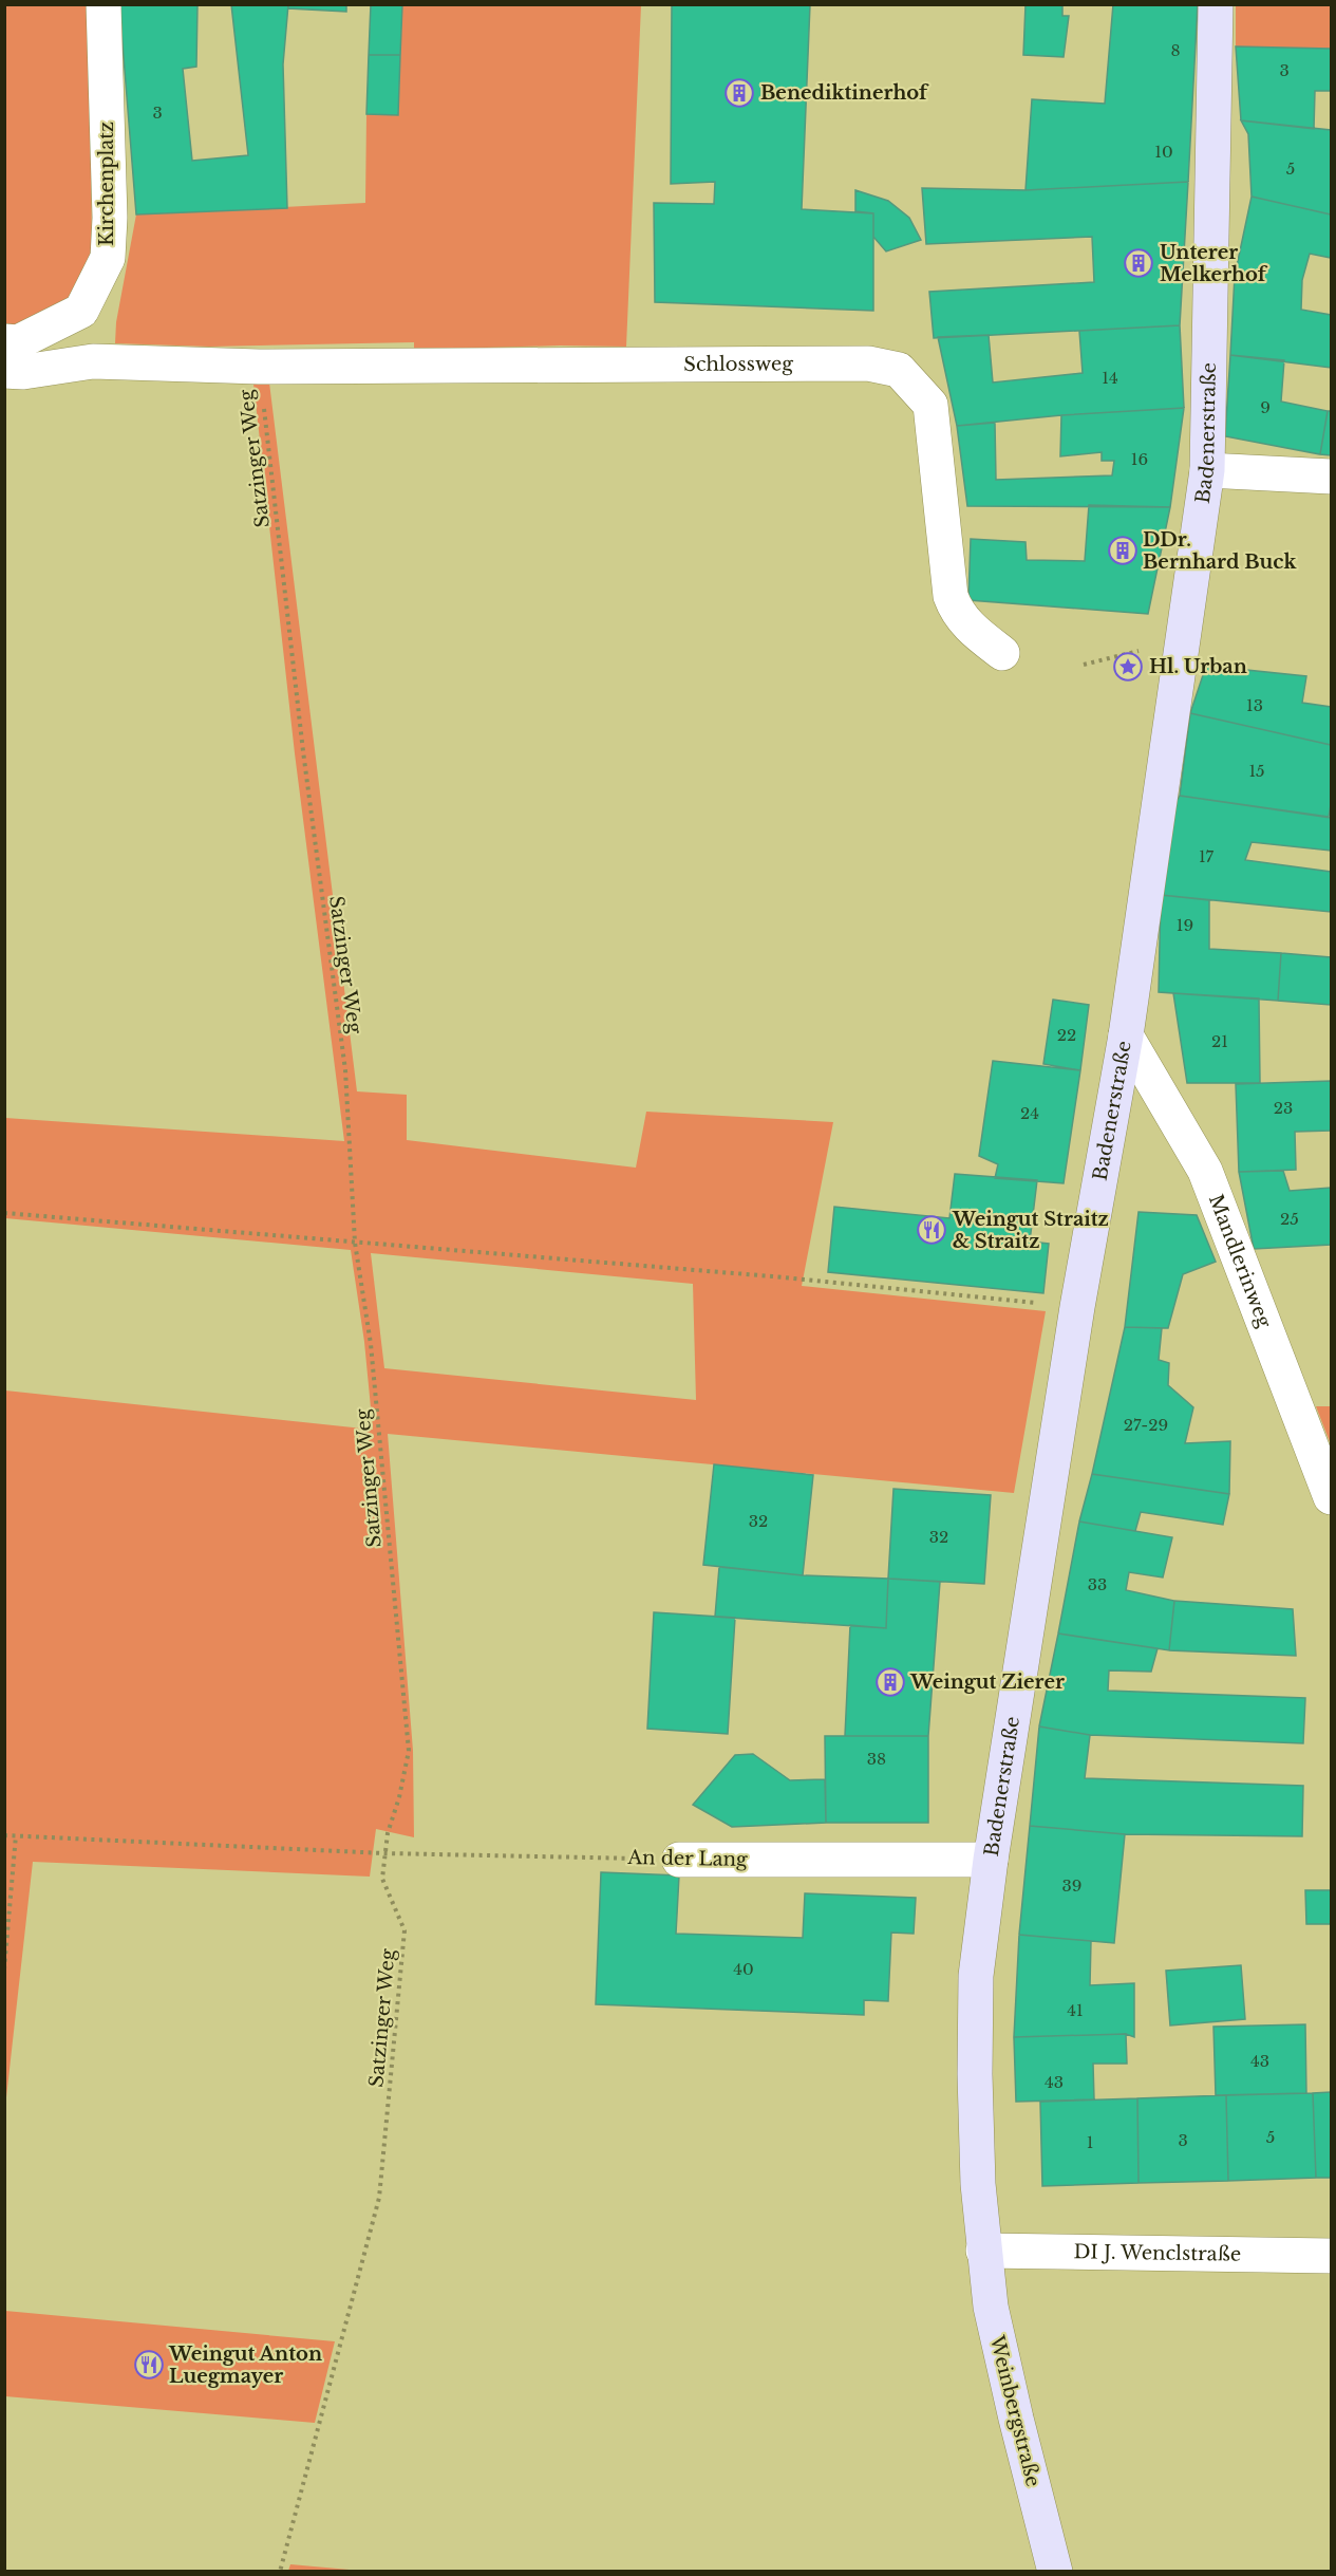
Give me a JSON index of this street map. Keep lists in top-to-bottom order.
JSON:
{
  "streets": {
    "main road": ["Badenerstraße", "Weinbergstraße"],
    "street": [
      "Kirchenplatz",
      "Schlossweg",
      "Mandlerinweg",
      "An der Lang",
      "DI J. Wenclstraße"
    ],
    "path": ["Satzinger Weg"]
  },
  "crossings": [
    ["Schlossweg", "Satzinger Weg"],
    ["Badenerstraße", "Mandlerinweg"],
    ["Badenerstraße", "An der Lang"],
    ["Badenerstraße", "DI J. Wenclstraße"],
    ["Badenerstraße", "Weinbergstraße"],
    ["Satzinger Weg", "An der Lang"],
    ["DI J. Wenclstraße", "Weinbergstraße"]
  ],
  "places": {
    "building": [
      "Benediktinerhof",
      "Unterer Melkerhof",
      "DDr. Bernhard Buck",
      "Weingut Zierer"
    ],
    "place": ["Hl. Urban"],
    "restaurant": ["Weingut Straitz & Straitz", "Weingut Anton Luegmayer"]
  },
  "house_numbers": [
    "8",
    "3",
    "3",
    "10",
    "5",
    "14",
    "9",
    "16",
    "13",
    "15",
    "17",
    "19",
    "22",
    "21",
    "23",
    "24",
    "25",
    "27-29",
    "32",
    "32",
    "33",
    "38",
    "39",
    "40",
    "41",
    "43",
    "43",
    "5",
    "3",
    "1"
  ]
}
